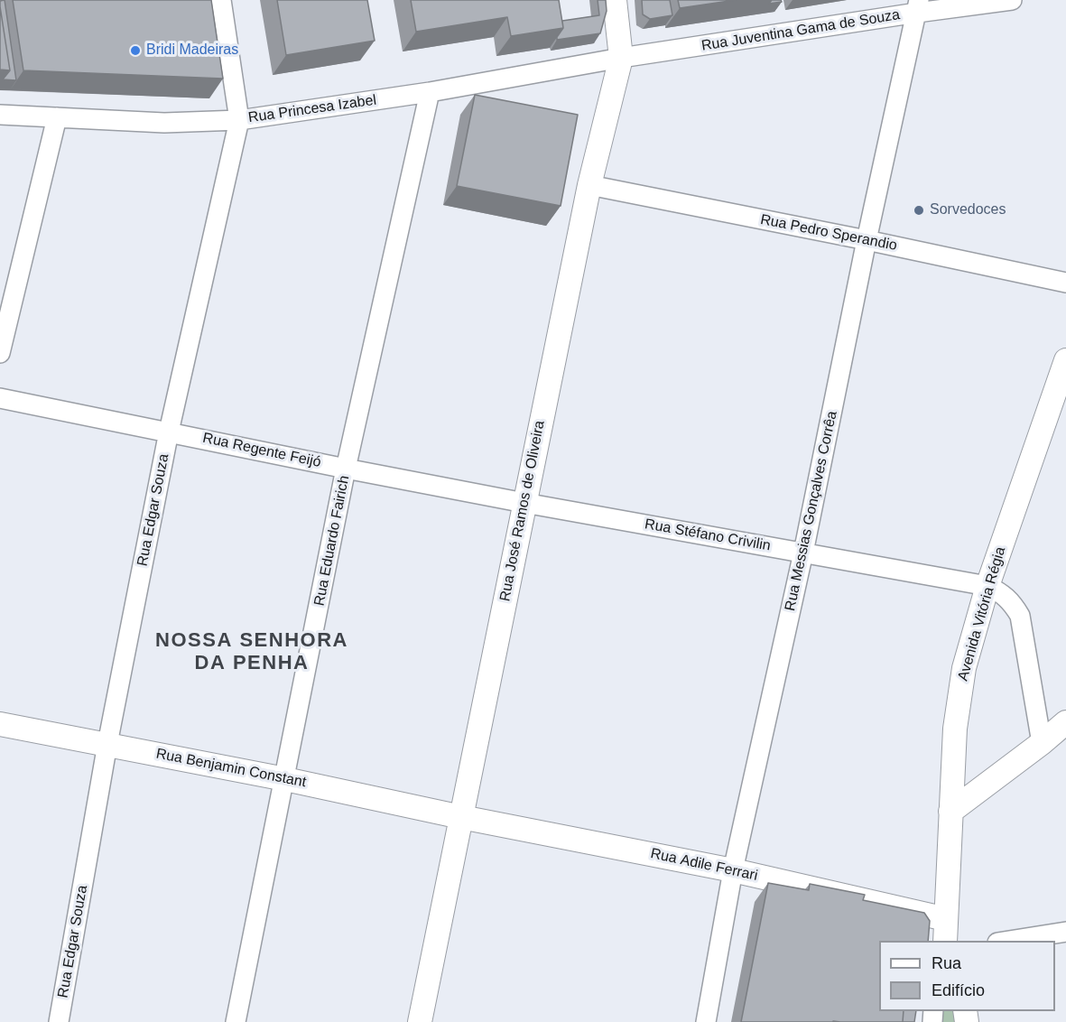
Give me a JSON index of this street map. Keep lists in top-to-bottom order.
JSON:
{
  "streets": {
    "street": [
      "Rua Juventina Gama de Souza",
      "Rua Princesa Izabel",
      "Rua Pedro Sperandio",
      "Rua Regente Feijó",
      "Rua Edgar Souza",
      "Rua José Ramos de Oliveira",
      "Rua Messias Gonçalves Corrêa",
      "Rua Stéfano Crivilin",
      "Rua Eduardo Fairich",
      "Avenida Vitória Régia",
      "Rua Benjamin Constant",
      "Rua Adile Ferrari"
    ]
  },
  "crossings": [
    ["Rua Juventina Gama de Souza", "Rua Princesa Izabel"],
    ["Rua Juventina Gama de Souza", "Rua José Ramos de Oliveira"],
    ["Rua Juventina Gama de Souza", "Rua Messias Gonçalves Corrêa"],
    ["Rua Princesa Izabel", "Rua Edgar Souza"],
    ["Rua Princesa Izabel", "Rua José Ramos de Oliveira"],
    ["Rua Princesa Izabel", "Rua Eduardo Fairich"],
    ["Rua Pedro Sperandio", "Rua José Ramos de Oliveira"],
    ["Rua Pedro Sperandio", "Rua Messias Gonçalves Corrêa"],
    ["Rua Regente Feijó", "Rua Edgar Souza"],
    ["Rua Regente Feijó", "Rua José Ramos de Oliveira"],
    ["Rua Regente Feijó", "Rua Stéfano Crivilin"],
    ["Rua Regente Feijó", "Rua Eduardo Fairich"],
    ["Rua Edgar Souza", "Rua Benjamin Constant"],
    ["Rua José Ramos de Oliveira", "Rua Stéfano Crivilin"],
    ["Rua José Ramos de Oliveira", "Rua Benjamin Constant"],
    ["Rua José Ramos de Oliveira", "Rua Adile Ferrari"],
    ["Rua Messias Gonçalves Corrêa", "Rua Stéfano Crivilin"],
    ["Rua Messias Gonçalves Corrêa", "Rua Adile Ferrari"],
    ["Rua Stéfano Crivilin", "Avenida Vitória Régia"],
    ["Rua Eduardo Fairich", "Rua Benjamin Constant"],
    ["Avenida Vitória Régia", "Rua Adile Ferrari"],
    ["Rua Benjamin Constant", "Rua Adile Ferrari"]
  ],
  "districts": ["NOSSA SENHORA DA PENHA"],
  "places": ["Bridi Madeiras", "Sorvedoces"],
  "legend": ["Rua", "Edifício"]
}
